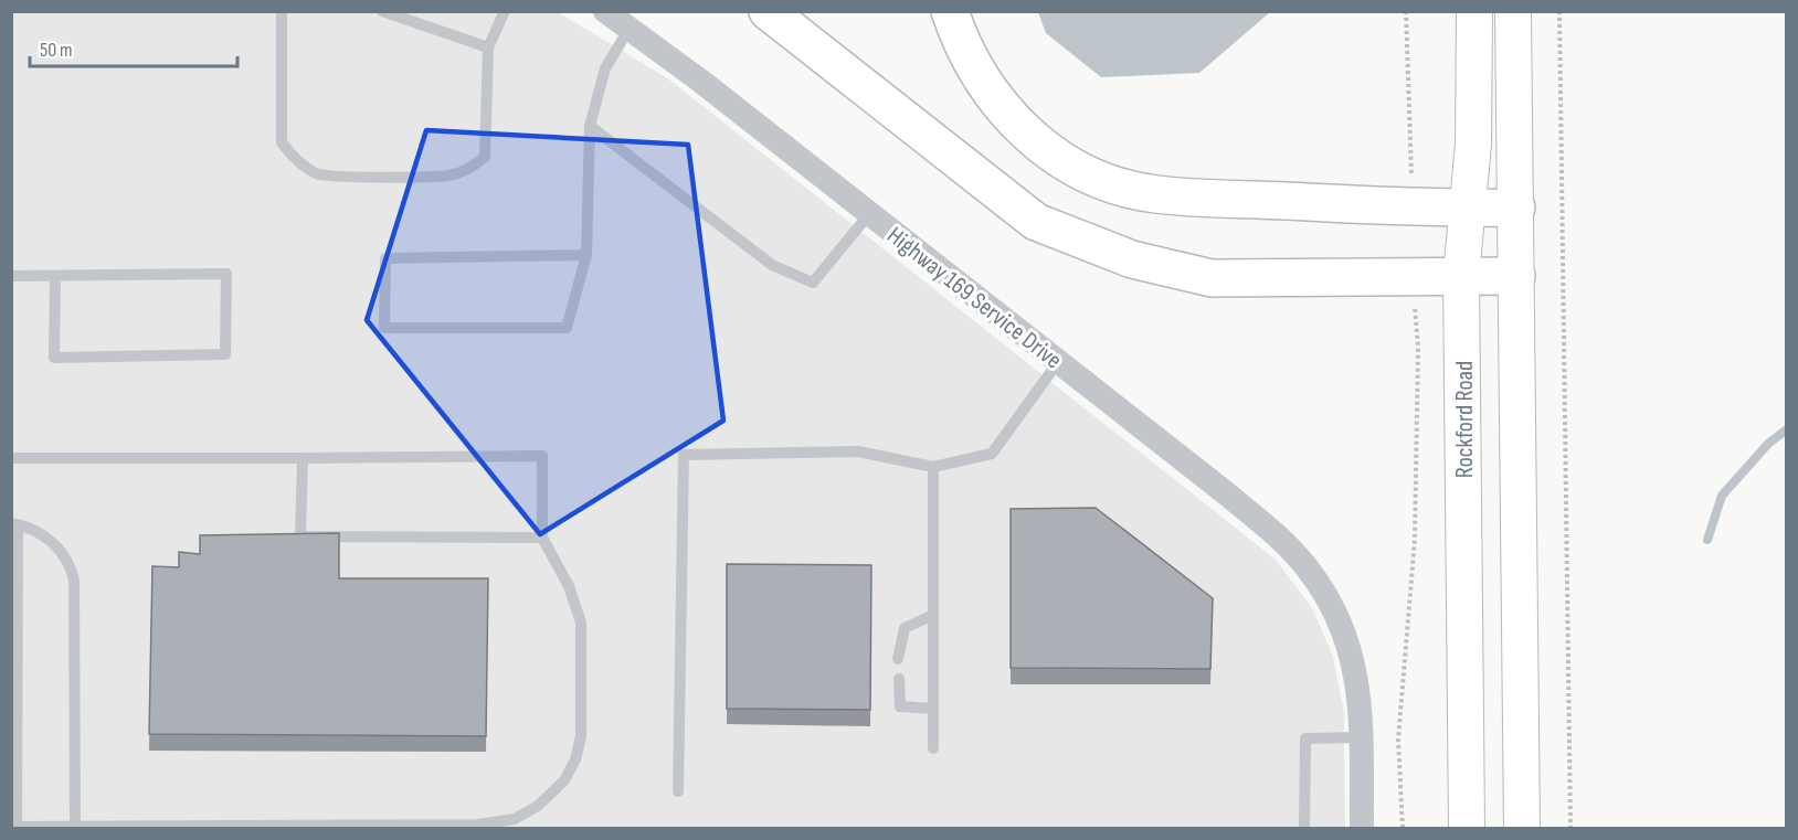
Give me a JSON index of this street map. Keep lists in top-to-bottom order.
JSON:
{
  "streets": {
    "main road": ["Rockford Road"],
    "street": ["Highway 169 Service Drive"]
  },
  "scale_bar": "50 m"
}
